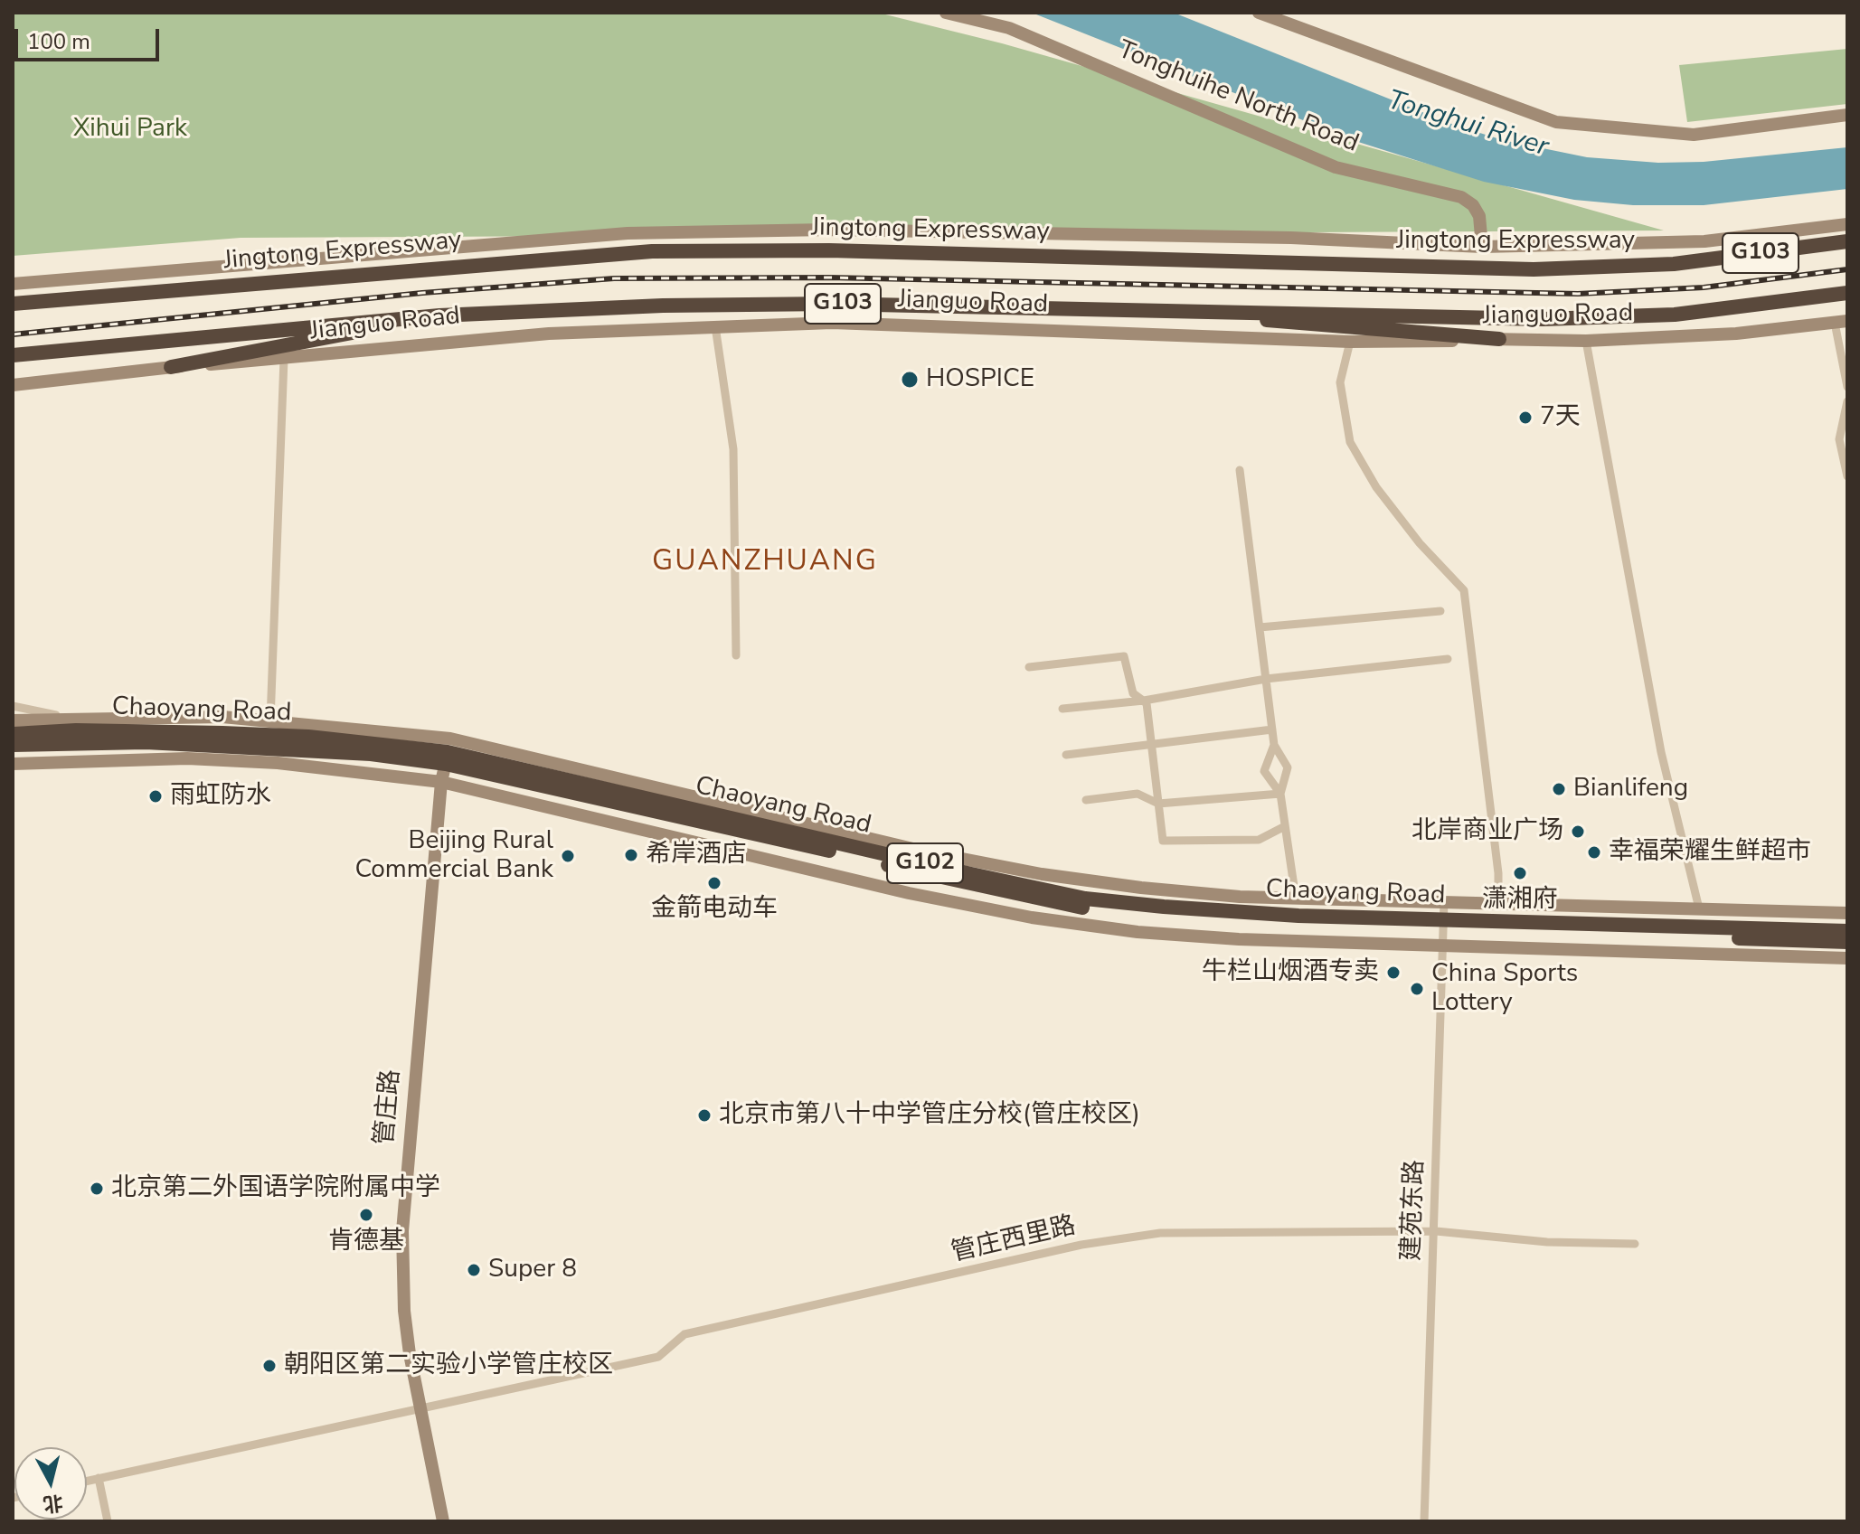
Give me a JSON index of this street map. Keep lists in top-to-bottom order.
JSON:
{
  "streets": {
    "highway": [
      "Jingtong Expressway",
      "G103",
      "Chaoyang Road",
      "G102"
    ],
    "street": [
      "Tonghuihe North Road",
      "Jianguo Road",
      "管庄路",
      "建苑东路",
      "管庄西里路"
    ]
  },
  "crossings": [
    ["Chaoyang Road", "管庄路"],
    ["Chaoyang Road", "建苑东路"],
    ["管庄路", "管庄西里路"],
    ["建苑东路", "管庄西里路"]
  ],
  "districts": ["GUANZHUANG"],
  "water": ["Tonghui River"],
  "parks": ["Xihui Park"],
  "places": [
    "HOSPICE",
    "7天",
    "Bianlifeng",
    "雨虹防水",
    "北岸商业广场",
    "幸福荣耀生鲜超市",
    "希岸酒店",
    "Beijing Rural Commercial Bank",
    "潇湘府",
    "金箭电动车",
    "牛栏山烟酒专卖",
    "China Sports Lottery",
    "北京市第八十中学管庄分校(管庄校区)",
    "北京第二外国语学院附属中学",
    "肯德基",
    "Super 8",
    "朝阳区第二实验小学管庄校区"
  ],
  "scale_bar": "100 m",
  "north": "bottom"
}
